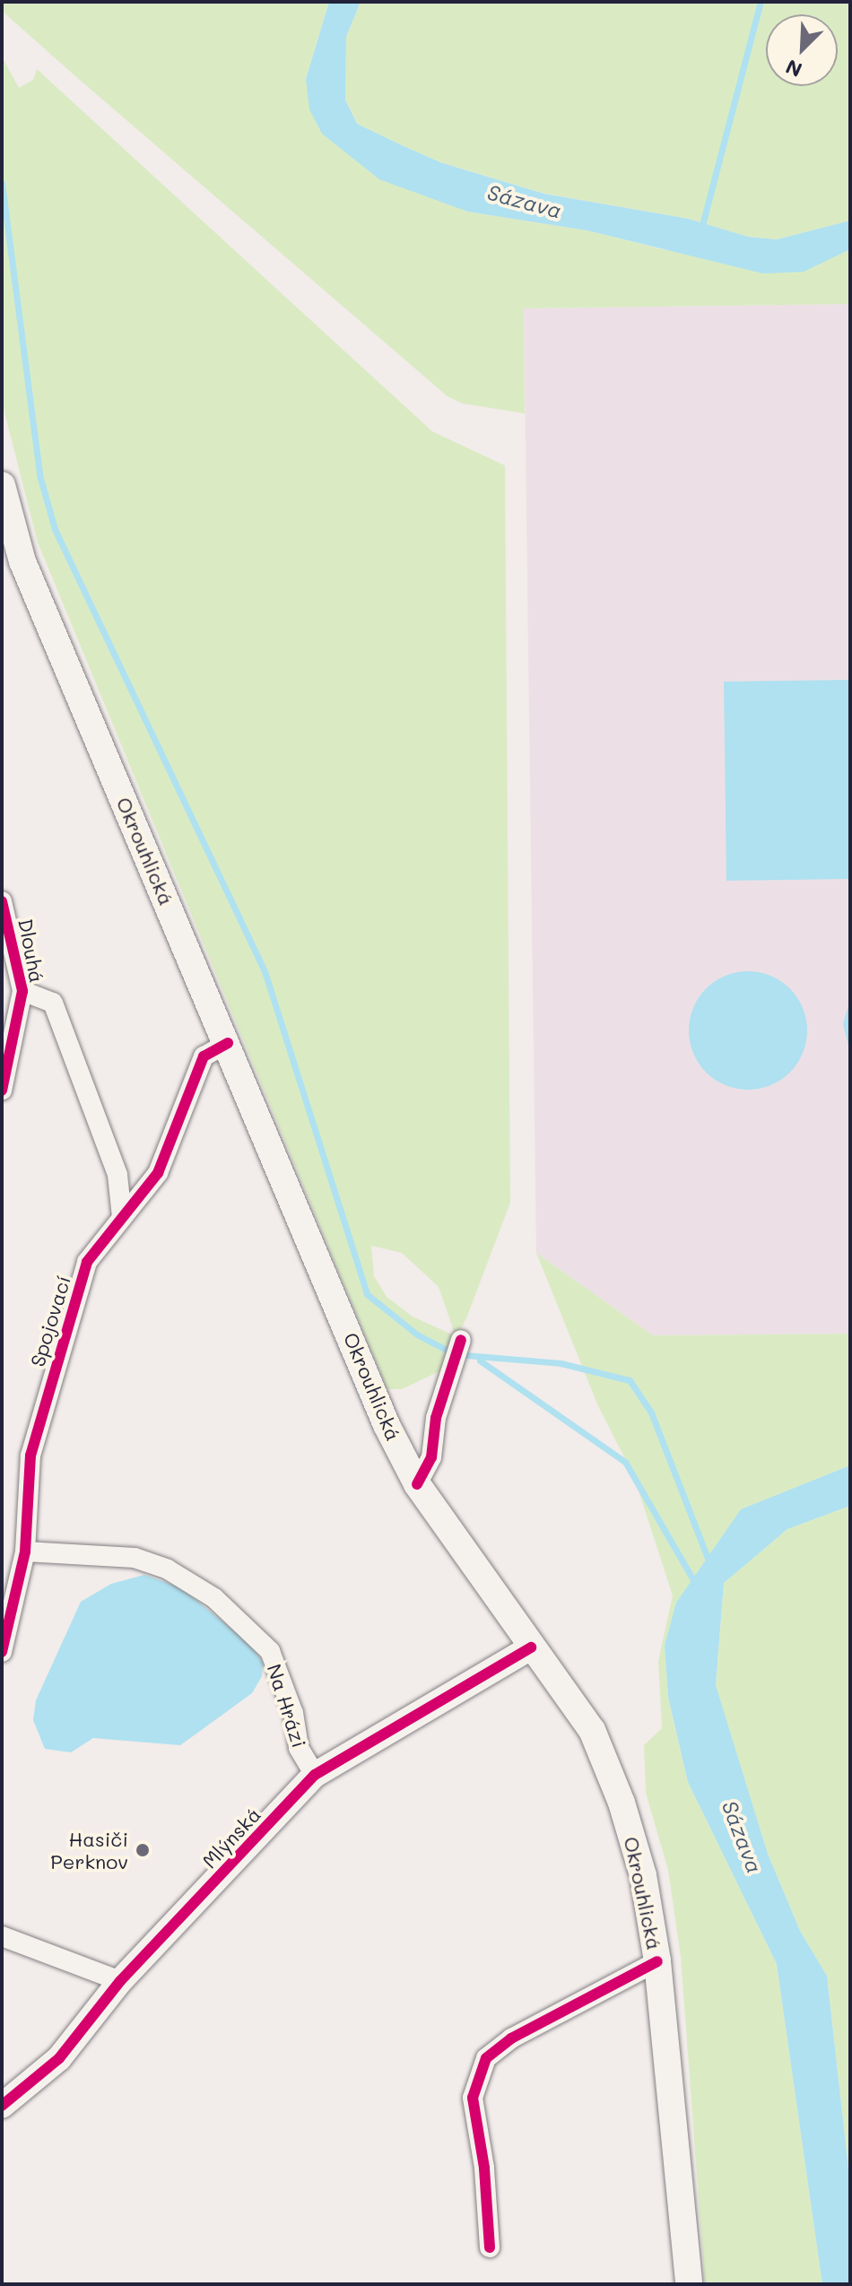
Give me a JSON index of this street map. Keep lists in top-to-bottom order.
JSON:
{
  "streets": {
    "main road": ["Okrouhlická"],
    "street": [
      "Dlouhá",
      "Spojovací",
      "Na Hrázi",
      "Mlýnská"
    ]
  },
  "crossings": [
    ["Okrouhlická", "Spojovací"],
    ["Okrouhlická", "Mlýnská"],
    ["Spojovací", "Na Hrázi"],
    ["Na Hrázi", "Mlýnská"]
  ],
  "water": ["Sázava"],
  "places": ["Hasiči Perknov"],
  "north": "bottom left"
}
